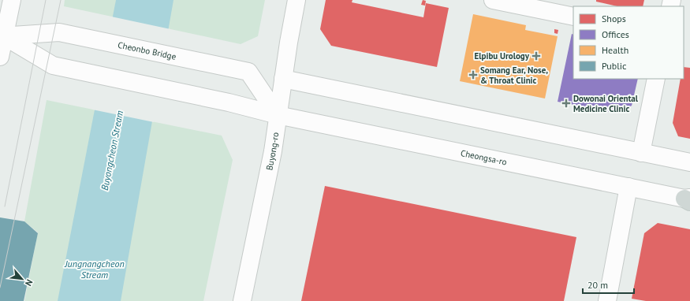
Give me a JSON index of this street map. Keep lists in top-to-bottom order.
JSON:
{
  "streets": {
    "street": ["Cheonbo Bridge", "Buyong-ro", "Cheongsa-ro"]
  },
  "crossings": [
    ["Cheonbo Bridge", "Buyong-ro"],
    ["Cheonbo Bridge", "Cheongsa-ro"],
    ["Buyong-ro", "Cheongsa-ro"]
  ],
  "water": ["Buyongcheon Stream", "Jungnangcheon Stream"],
  "places": {
    "health": ["Elpibu Urology", "Somang Ear, Nose, & Throat Clinic", "Dowonai Oriental Medicine Clinic"]
  },
  "legend": [
    "Shops",
    "Offices",
    "Health",
    "Public"
  ],
  "scale_bar": "20 m",
  "north": "bottom right"
}
